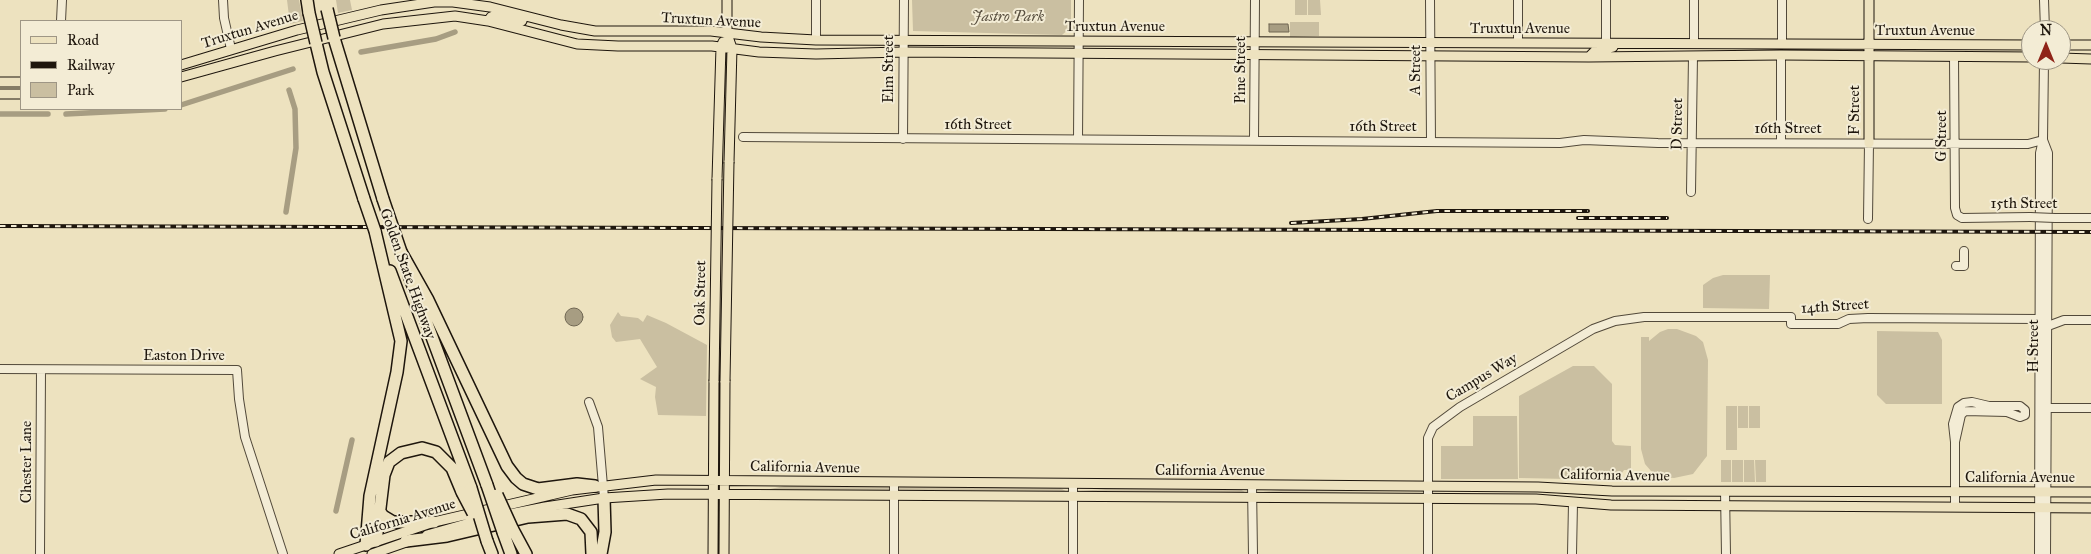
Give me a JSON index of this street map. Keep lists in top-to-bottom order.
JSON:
{
  "streets": {
    "highway": ["Golden State Highway"],
    "main road": [
      "Truxtun Avenue",
      "F Street",
      "Oak Street",
      "California Avenue"
    ],
    "street": [
      "Elm Street",
      "Pine Street",
      "A Street",
      "D Street",
      "16th Street",
      "G Street",
      "15th Street",
      "14th Street",
      "H Street",
      "Easton Drive",
      "Campus Way",
      "Chester Lane"
    ]
  },
  "crossings": [
    ["Truxtun Avenue", "Elm Street"],
    ["Truxtun Avenue", "Pine Street"],
    ["Truxtun Avenue", "A Street"],
    ["Truxtun Avenue", "F Street"],
    ["Truxtun Avenue", "D Street"],
    ["Truxtun Avenue", "G Street"],
    ["Truxtun Avenue", "Oak Street"],
    ["Elm Street", "16th Street"],
    ["Pine Street", "16th Street"],
    ["A Street", "16th Street"],
    ["F Street", "16th Street"],
    ["D Street", "16th Street"],
    ["16th Street", "G Street"],
    ["16th Street", "H Street"],
    ["G Street", "15th Street"],
    ["Oak Street", "California Avenue"],
    ["14th Street", "H Street"],
    ["14th Street", "Campus Way"],
    ["H Street", "California Avenue"],
    ["Easton Drive", "Chester Lane"],
    ["Campus Way", "California Avenue"]
  ],
  "parks": ["Jastro Park"],
  "legend": ["Road", "Railway", "Park"],
  "north": "top"
}
